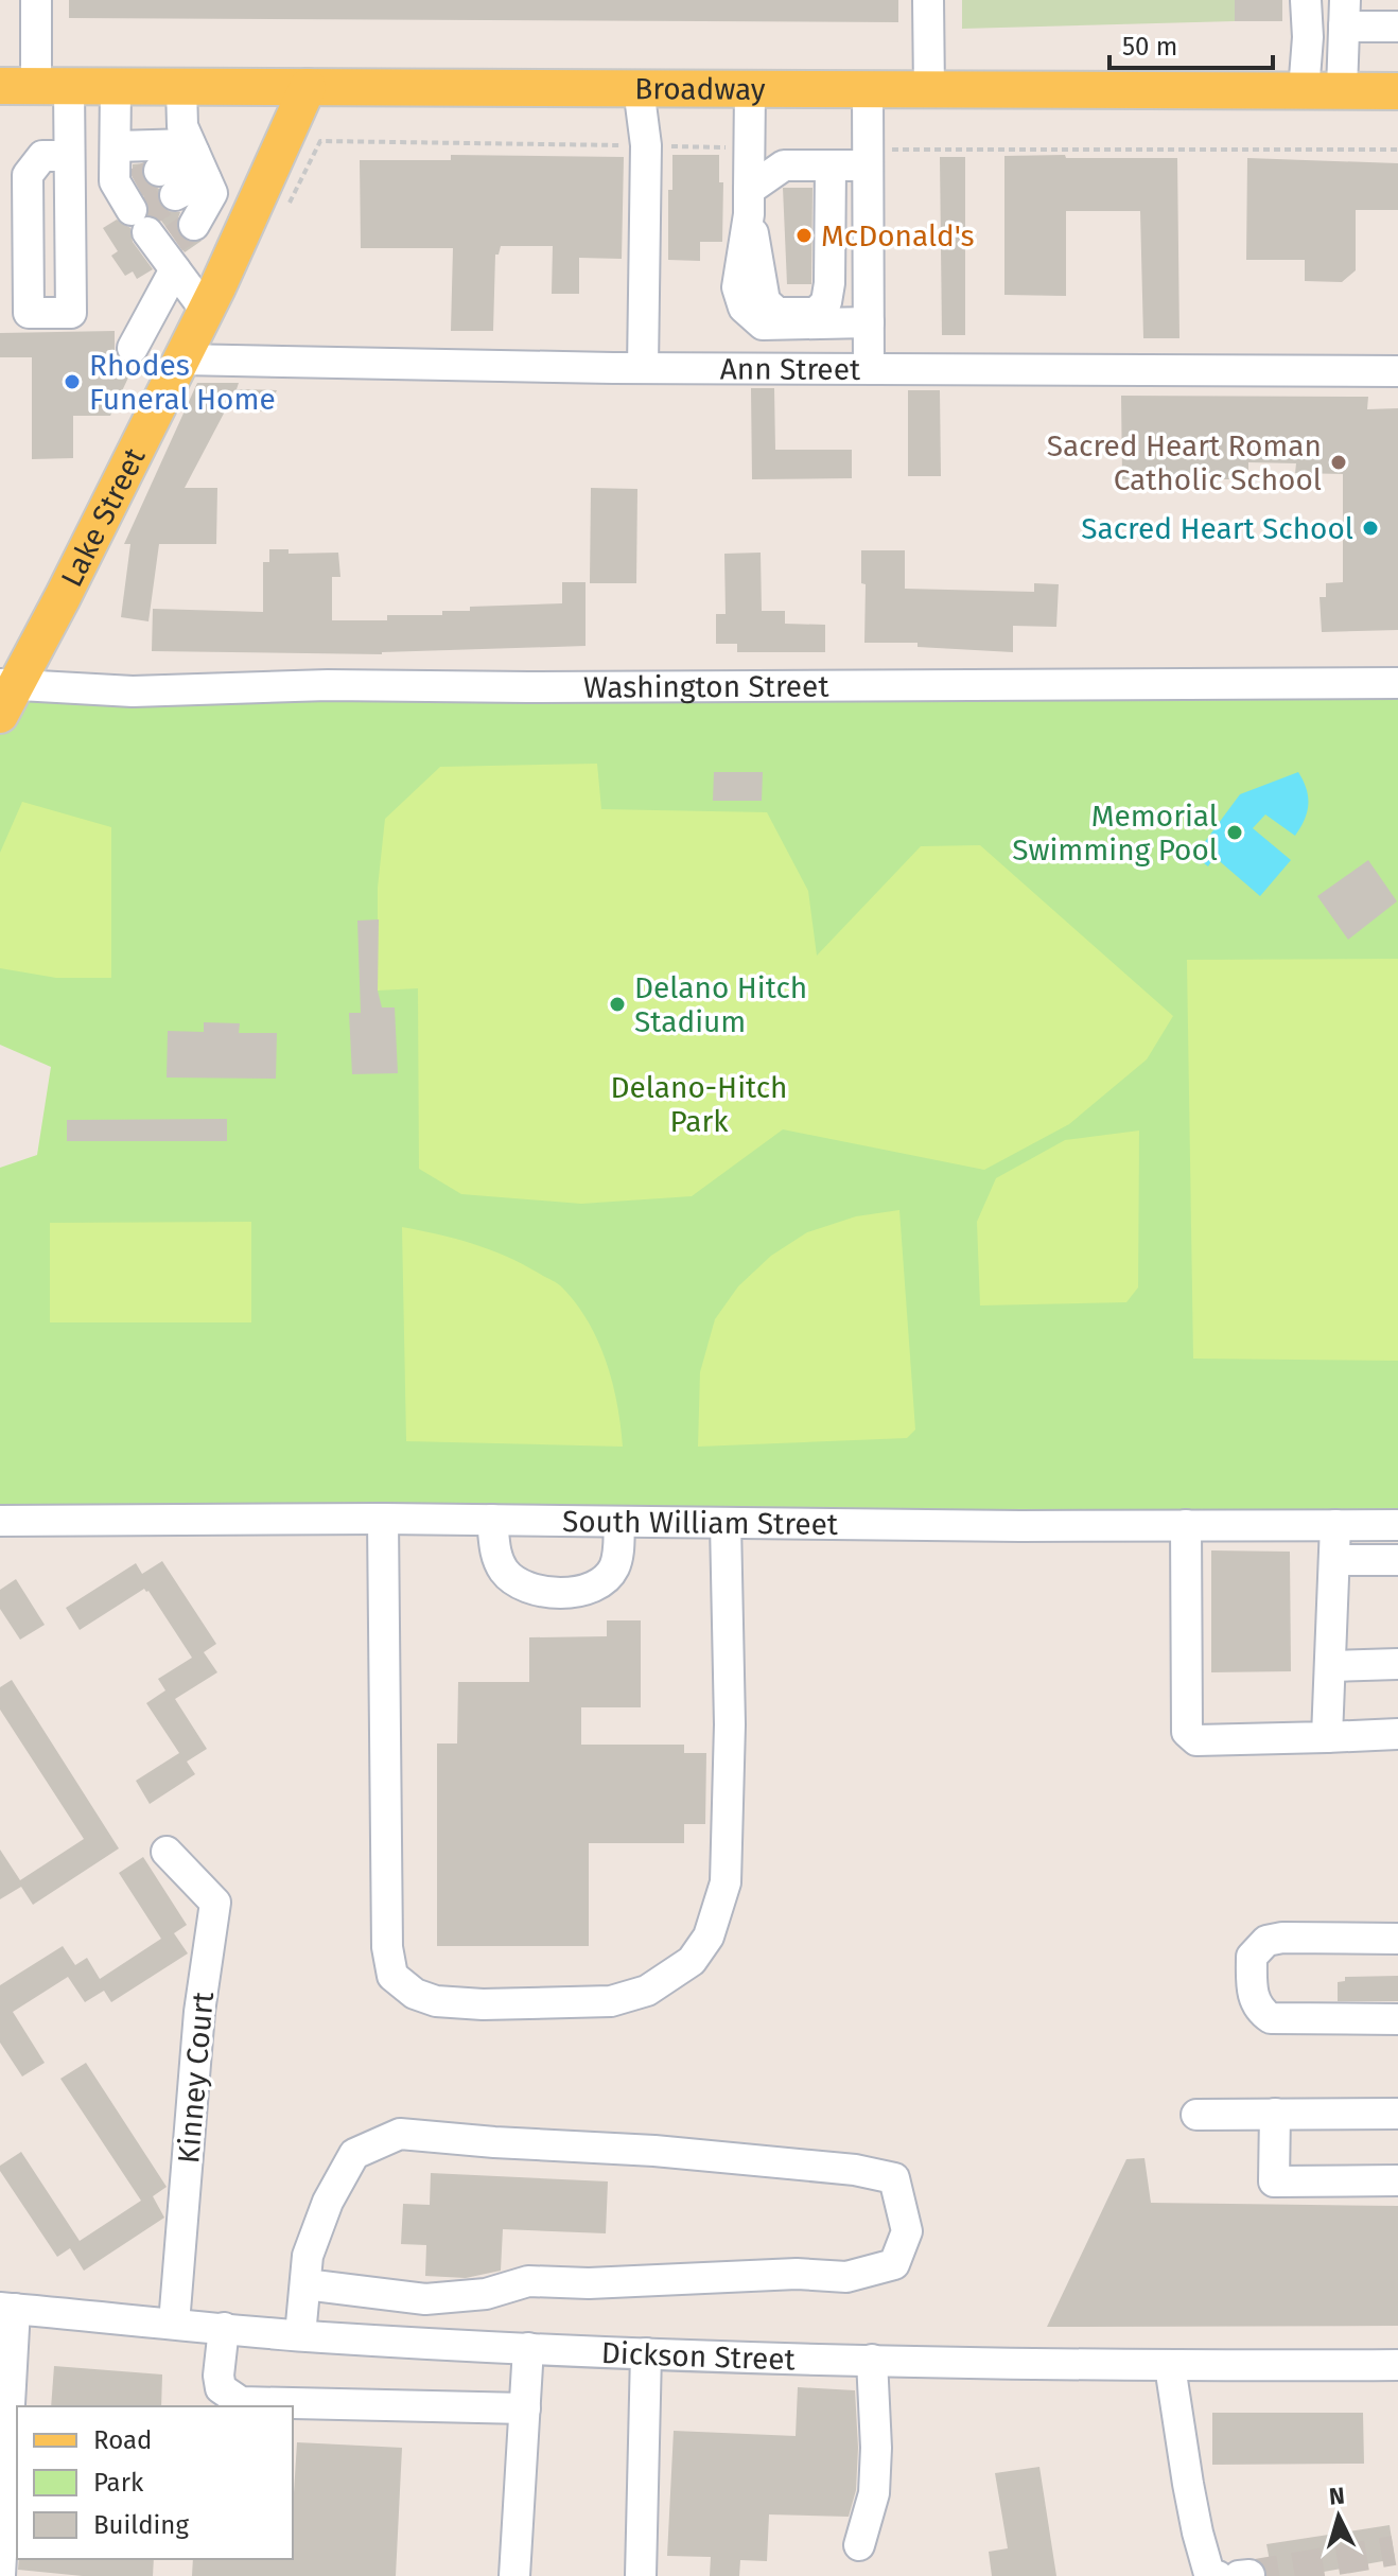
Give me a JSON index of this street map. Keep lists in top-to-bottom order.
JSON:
{
  "streets": {
    "main road": ["Broadway", "Lake Street"],
    "street": [
      "Ann Street",
      "Washington Street",
      "South William Street",
      "Kinney Court",
      "Dickson Street"
    ]
  },
  "crossings": [
    ["Broadway", "Lake Street"],
    ["Ann Street", "Lake Street"],
    ["Lake Street", "Washington Street"],
    ["Kinney Court", "Dickson Street"]
  ],
  "parks": ["Delano-Hitch Park"],
  "places": [
    "McDonald's",
    "Rhodes Funeral Home",
    "Sacred Heart Roman Catholic School",
    "Sacred Heart School",
    "Memorial Swimming Pool",
    "Delano Hitch Stadium"
  ],
  "legend": ["Road", "Park", "Building"],
  "scale_bar": "50 m",
  "north": "top"
}
